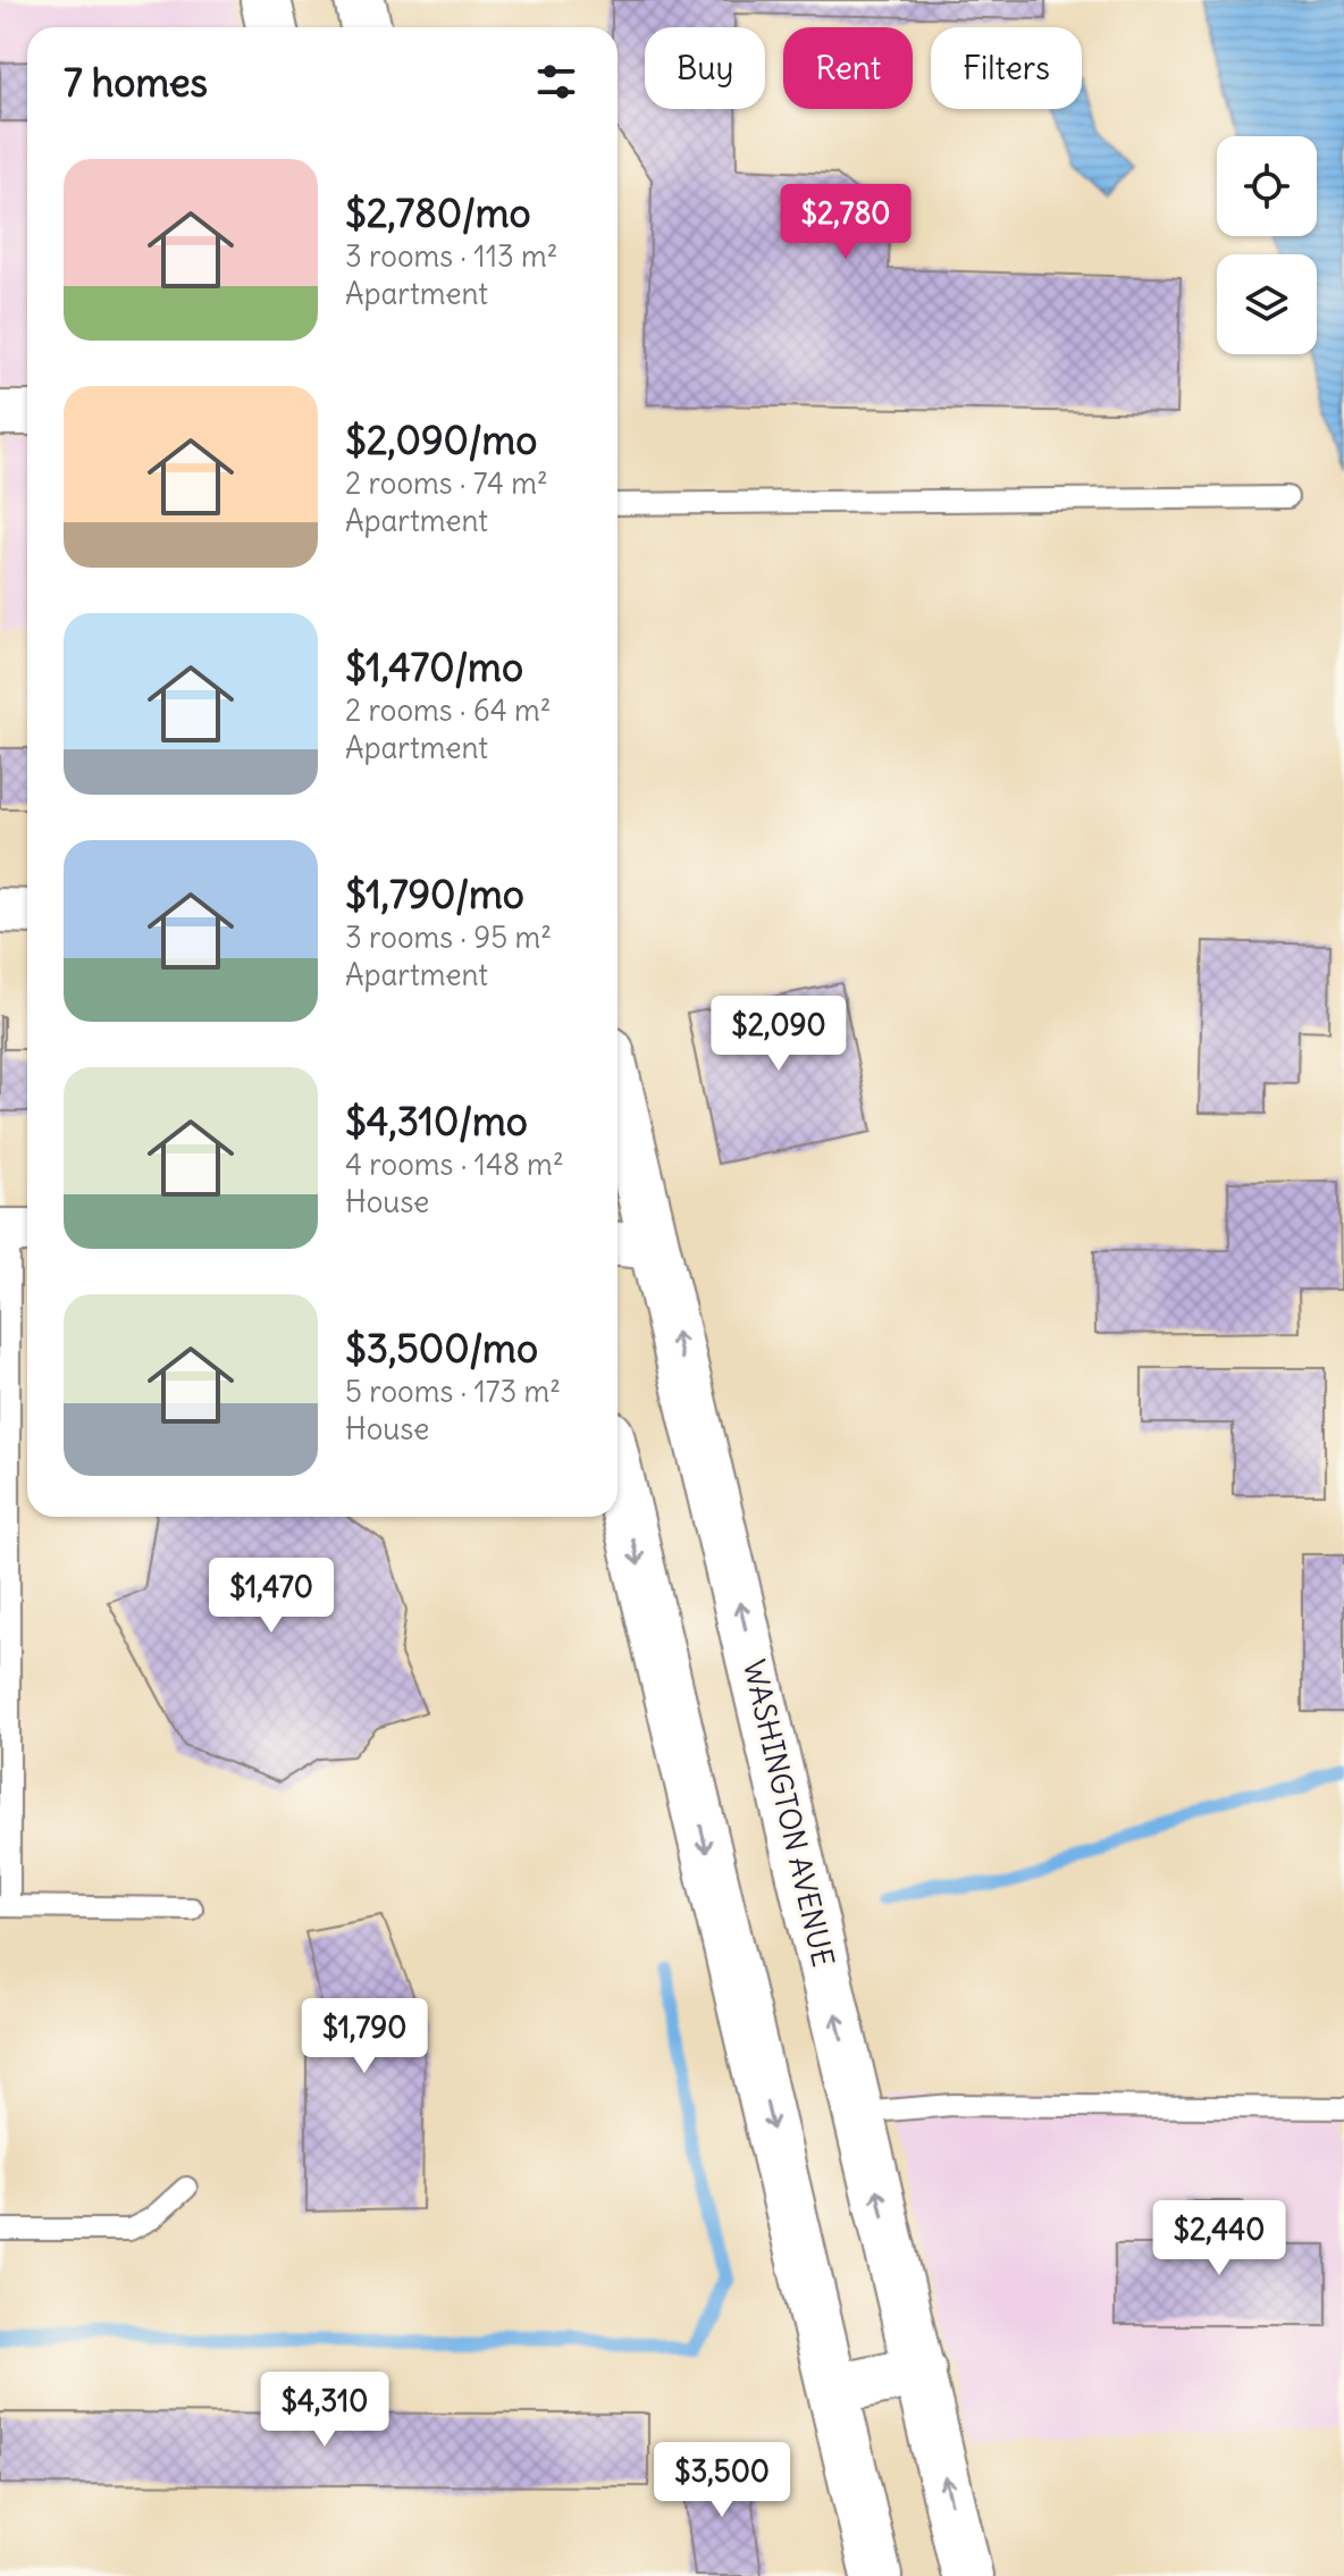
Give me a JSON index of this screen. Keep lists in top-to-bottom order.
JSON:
{
  "streets": {
    "main road": ["WASHINGTON AVENUE"]
  },
  "page": {
    "chip": ["Buy", "Rent", "Filters"],
    "heading": "7 homes",
    "list": [
      {
        "name": "$2,780/mo",
        "note": "3 rooms · 113 m² · Apartment"
      },
      {
        "name": "$2,090/mo",
        "note": "2 rooms · 74 m² · Apartment"
      },
      {
        "name": "$1,470/mo",
        "note": "2 rooms · 64 m² · Apartment"
      },
      {
        "name": "$1,790/mo",
        "note": "3 rooms · 95 m² · Apartment"
      },
      {
        "name": "$4,310/mo",
        "note": "4 rooms · 148 m² · House"
      },
      {
        "name": "$3,500/mo",
        "note": "5 rooms · 173 m² · House"
      }
    ],
    "price": [
      "$2,780",
      "$2,090",
      "$1,470",
      "$1,790",
      "$2,440",
      "$4,310",
      "$3,500"
    ]
  }
}
